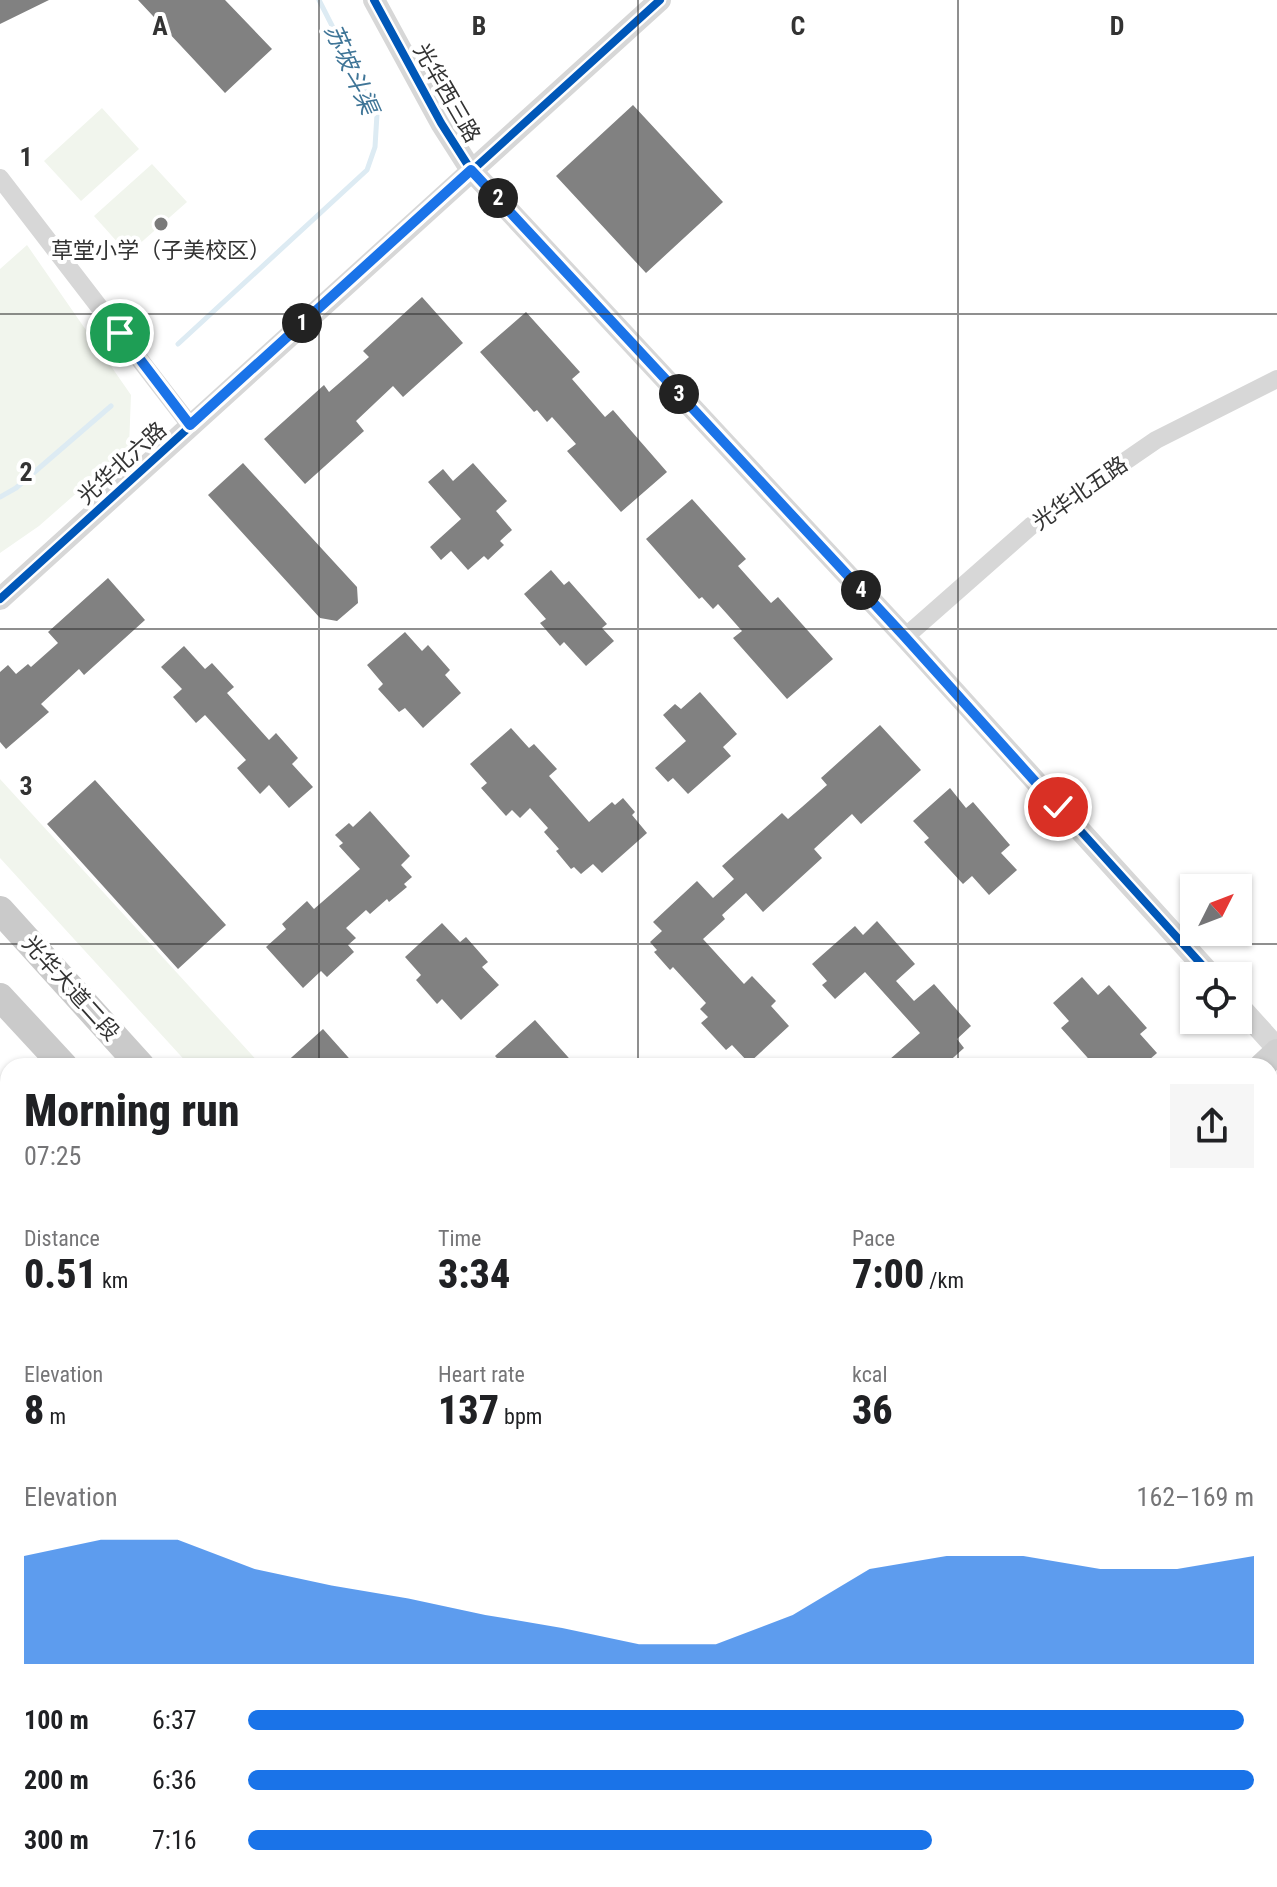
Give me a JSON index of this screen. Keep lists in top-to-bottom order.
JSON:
{
  "streets": {
    "main road": ["光华大道二段"],
    "street": ["光华西三路", "光华北六路", "光华北五路"]
  },
  "crossings": [
    ["光华西三路", "光华北六路"],
    ["光华西三路", "光华北五路"]
  ],
  "water": ["苏坡斗渠"],
  "places": ["草堂小学（子美校区）"],
  "north": "top right",
  "page": {
    "pins": [
      "2",
      "1",
      "3",
      "4"
    ],
    "heading": ["Morning run", "07:25"],
    "stats": [
      ["Distance", "0.51 km"],
      ["Time", "3:34"],
      ["Pace", "7:00 /km"],
      ["Elevation", "8 m"],
      ["Heart rate", "137 bpm"],
      ["kcal", "36"]
    ],
    "chart": ["Elevation", "162–169 m"],
    "list": [
      {
        "name": "100 m",
        "note": "6:37"
      },
      {
        "name": "200 m",
        "note": "6:36"
      },
      {
        "name": "300 m",
        "note": "7:16"
      }
    ]
  },
  "grid": {
    "columns": [
      "A",
      "B",
      "C",
      "D"
    ],
    "rows": ["1", "2", "3"]
  }
}
